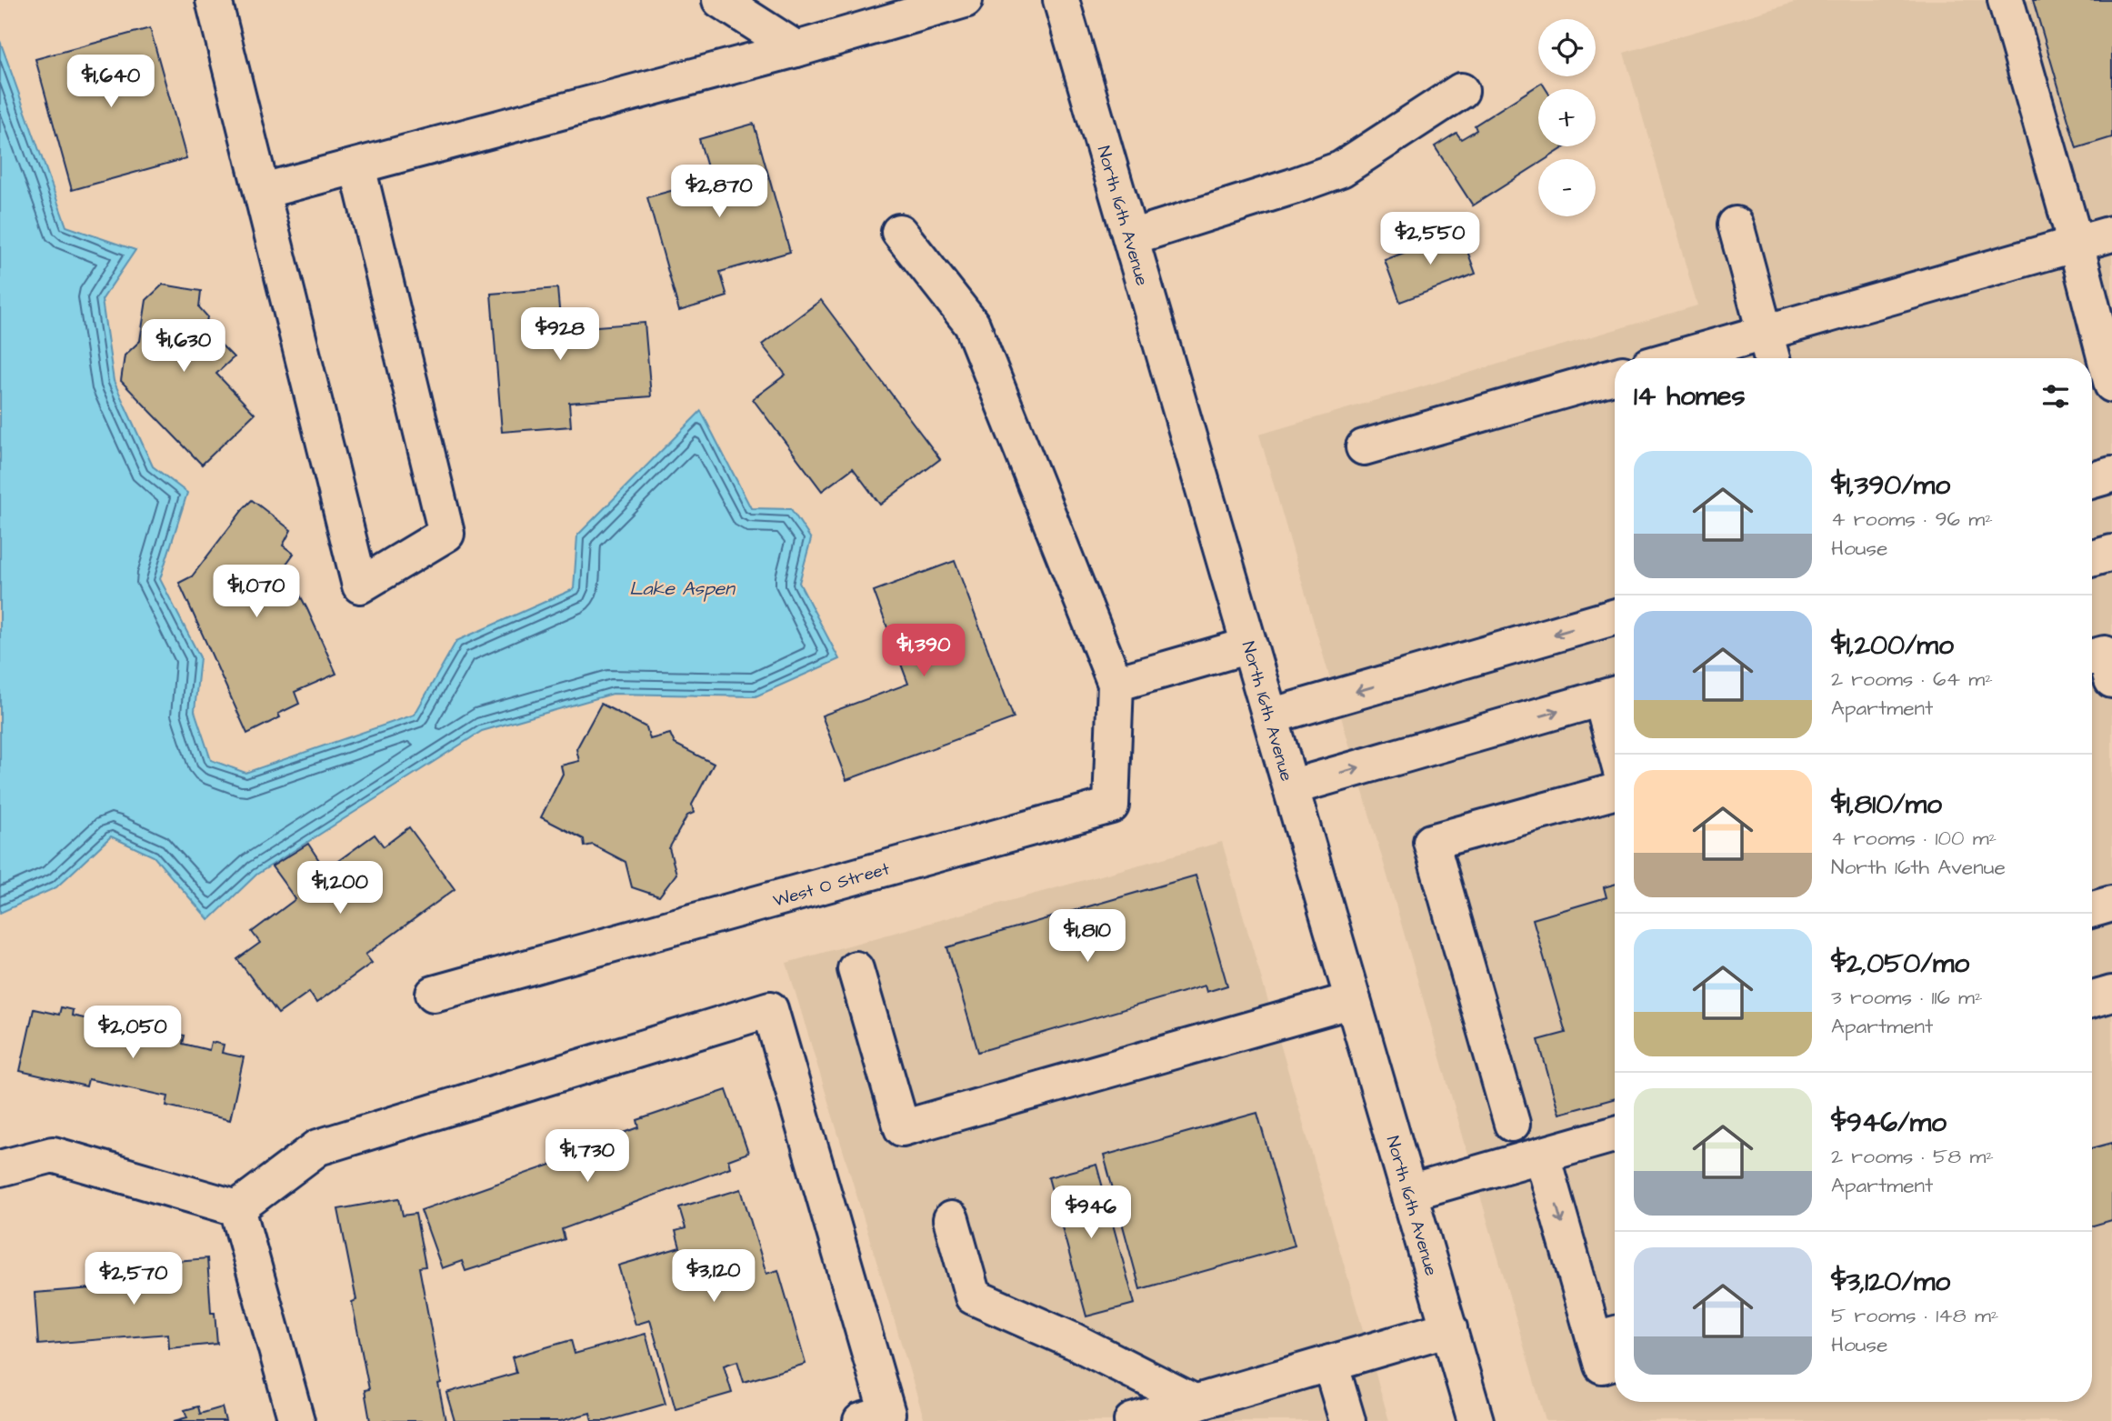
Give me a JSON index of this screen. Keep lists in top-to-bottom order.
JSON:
{
  "streets": {
    "main road": ["North 16th Avenue", "West O Street"]
  },
  "water": ["Lake Aspen"],
  "page": {
    "map_buttons": ["+", "−"],
    "price": [
      "$1,640",
      "$2,870",
      "$2,550",
      "$928",
      "$1,630",
      "$1,070",
      "$1,390",
      "$1,200",
      "$1,810",
      "$2,050",
      "$1,730",
      "$946",
      "$3,120",
      "$2,570"
    ],
    "heading": "14 homes",
    "list": [
      {
        "name": "$1,390/mo",
        "note": "4 rooms · 96 m² · House"
      },
      {
        "name": "$1,200/mo",
        "note": "2 rooms · 64 m² · Apartment"
      },
      {
        "name": "$1,810/mo",
        "note": "4 rooms · 100 m² · North 16th Avenue"
      },
      {
        "name": "$2,050/mo",
        "note": "3 rooms · 116 m² · Apartment"
      },
      {
        "name": "$946/mo",
        "note": "2 rooms · 58 m² · Apartment"
      },
      {
        "name": "$3,120/mo",
        "note": "5 rooms · 148 m² · House"
      }
    ]
  }
}
